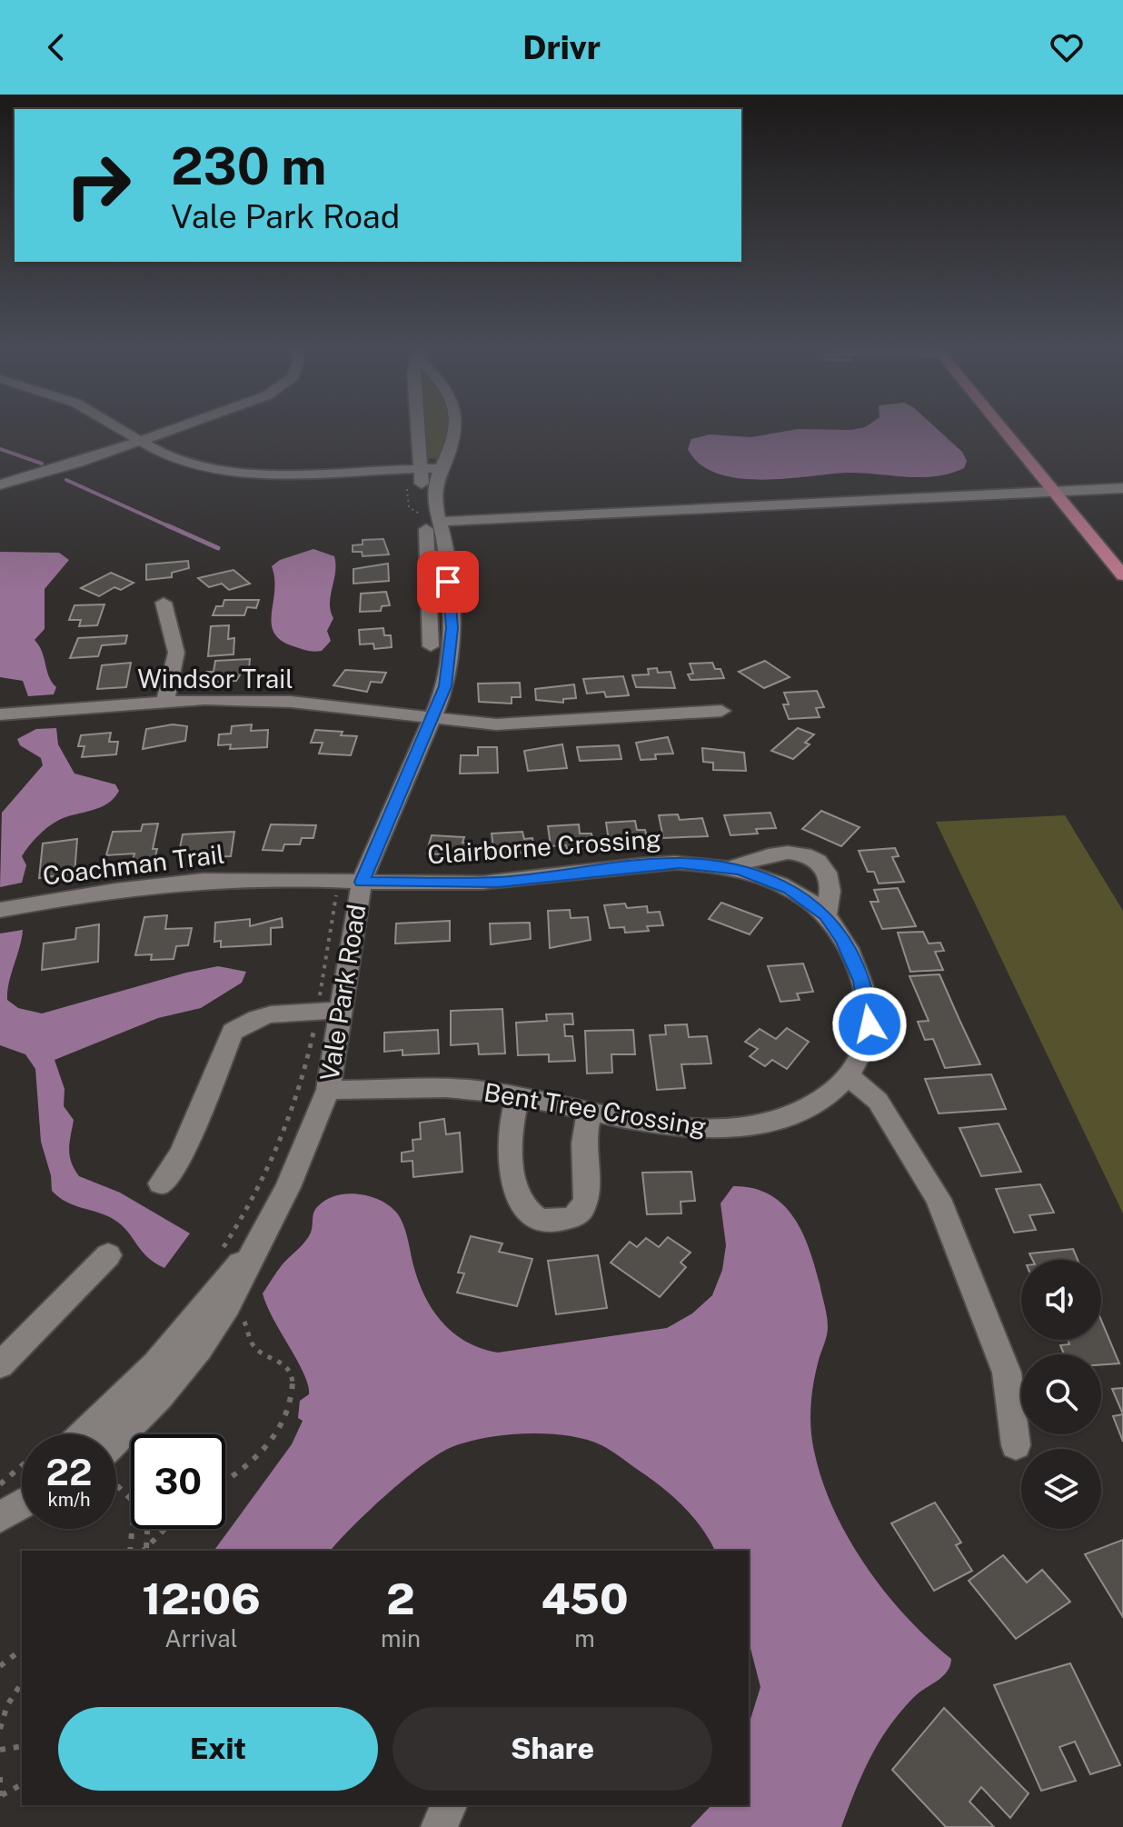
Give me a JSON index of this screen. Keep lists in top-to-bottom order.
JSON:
{
  "streets": {
    "street": [
      "Windsor Trail",
      "Clairborne Crossing",
      "Coachman Trail",
      "Vale Park Road",
      "Bent Tree Crossing"
    ]
  },
  "crossings": [
    ["Windsor Trail", "Vale Park Road"],
    ["Clairborne Crossing", "Coachman Trail"],
    ["Clairborne Crossing", "Vale Park Road"],
    ["Clairborne Crossing", "Bent Tree Crossing"],
    ["Coachman Trail", "Vale Park Road"],
    ["Vale Park Road", "Bent Tree Crossing"]
  ],
  "page": {
    "header": "Drivr",
    "turn": ["230 m", "Vale Park Road"],
    "speed": "22 km/h",
    "limit": "30",
    "eta": [
      "12:06",
      "Arrival",
      "2",
      "min",
      "450",
      "m"
    ],
    "buttons": ["Exit", "Share"]
  }
}
